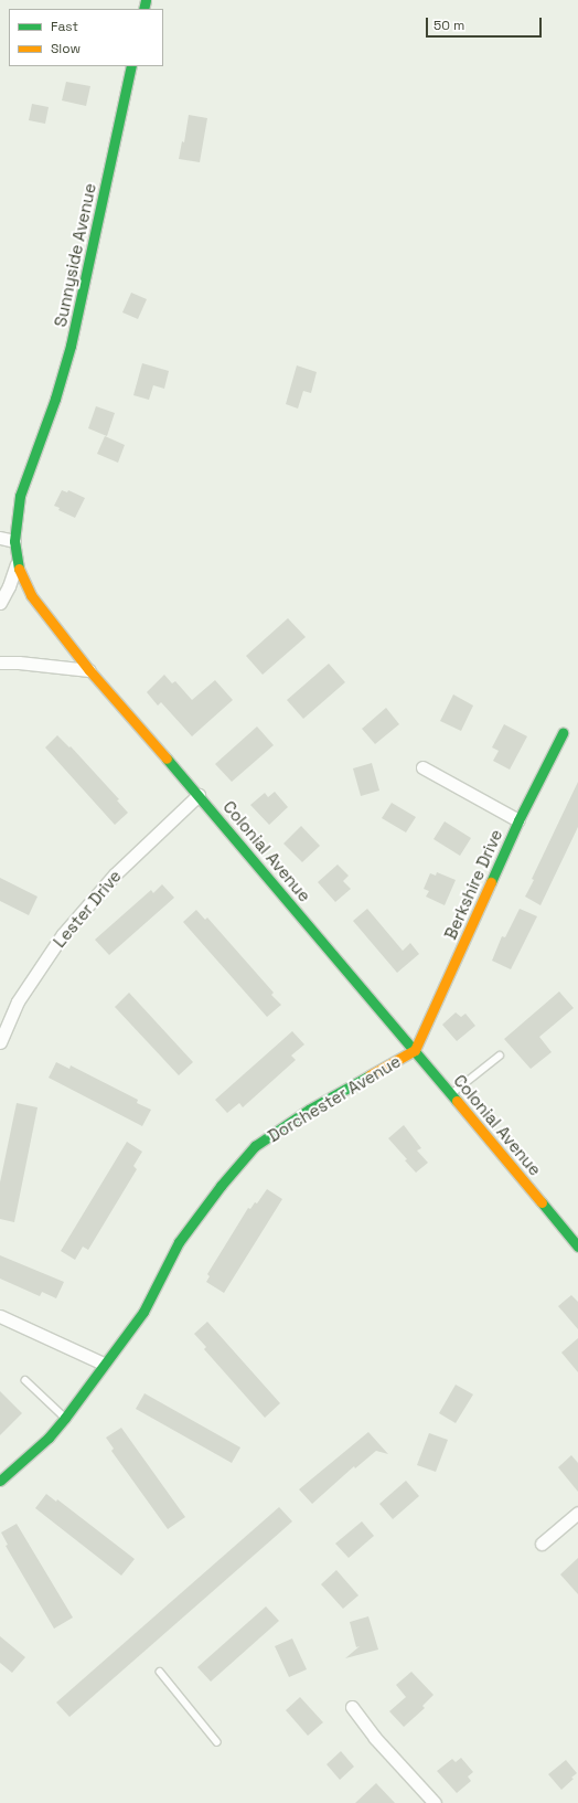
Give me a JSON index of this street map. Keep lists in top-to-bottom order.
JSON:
{
  "streets": {
    "street": [
      "Sunnyside Avenue",
      "Colonial Avenue",
      "Berkshire Drive",
      "Lester Drive",
      "Dorchester Avenue"
    ]
  },
  "crossings": [
    ["Sunnyside Avenue", "Colonial Avenue"],
    ["Colonial Avenue", "Berkshire Drive"],
    ["Colonial Avenue", "Lester Drive"],
    ["Colonial Avenue", "Dorchester Avenue"],
    ["Berkshire Drive", "Dorchester Avenue"]
  ],
  "legend": ["Fast", "Slow"],
  "scale_bar": "50 m"
}
